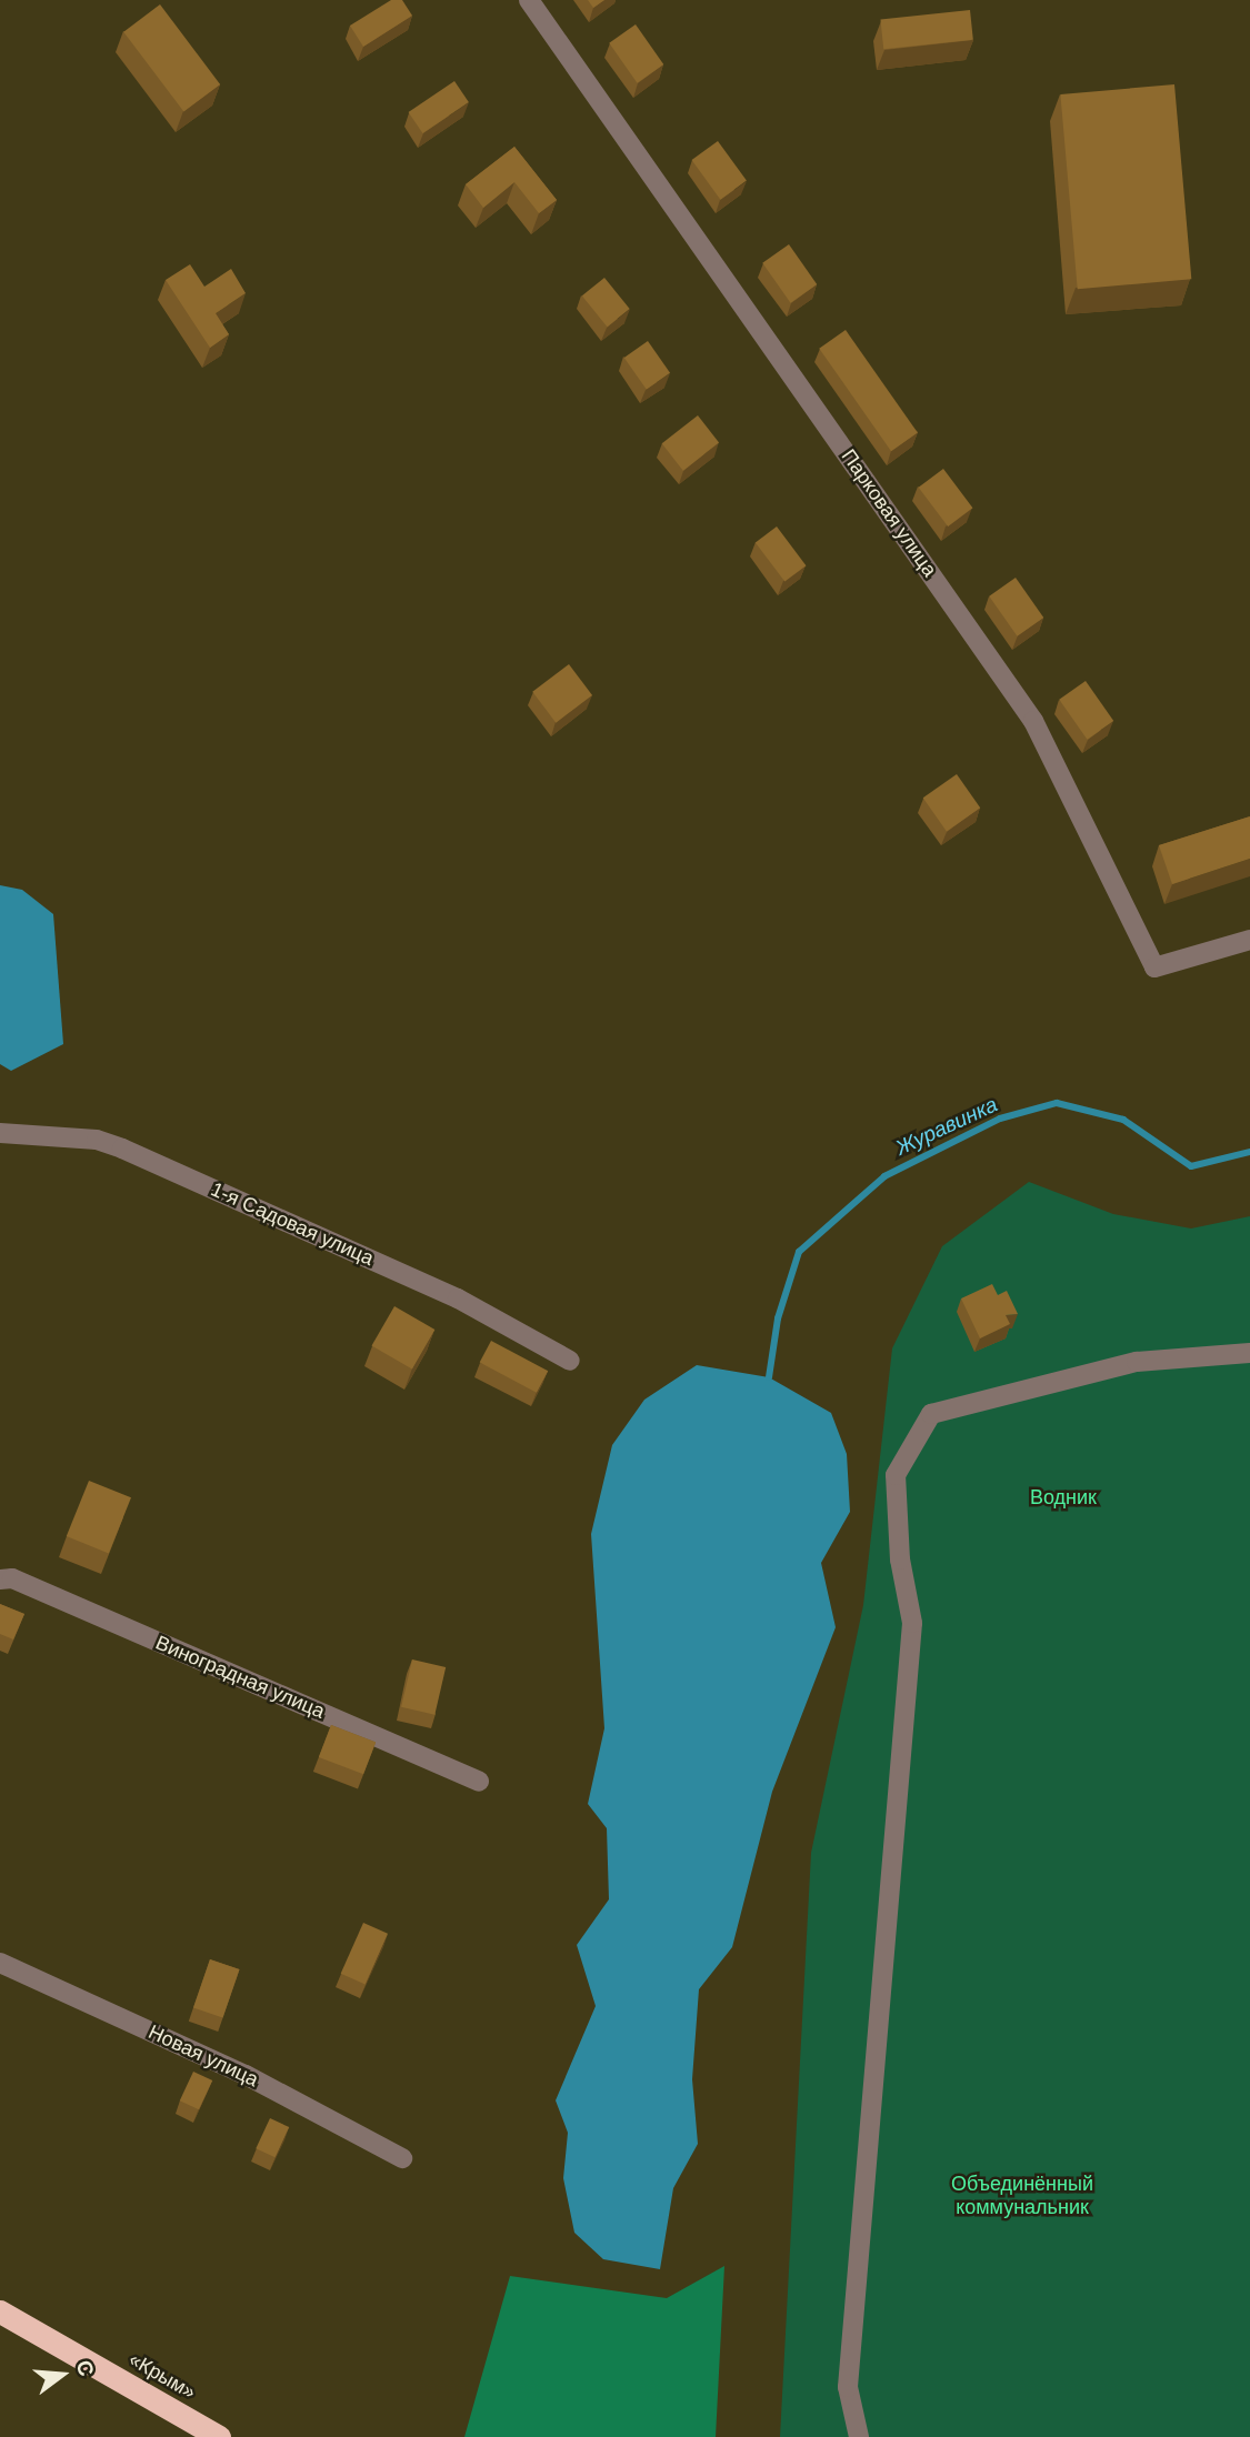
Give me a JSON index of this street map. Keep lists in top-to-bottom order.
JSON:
{
  "streets": {
    "highway": ["«Крым»"],
    "street": [
      "Парковая улица",
      "1-я Садовая улица",
      "Виноградная улица",
      "Новая улица"
    ]
  },
  "water": ["Журавинка"],
  "parks": ["Водник", "Объединённый коммунальник"],
  "north": "right"
}
